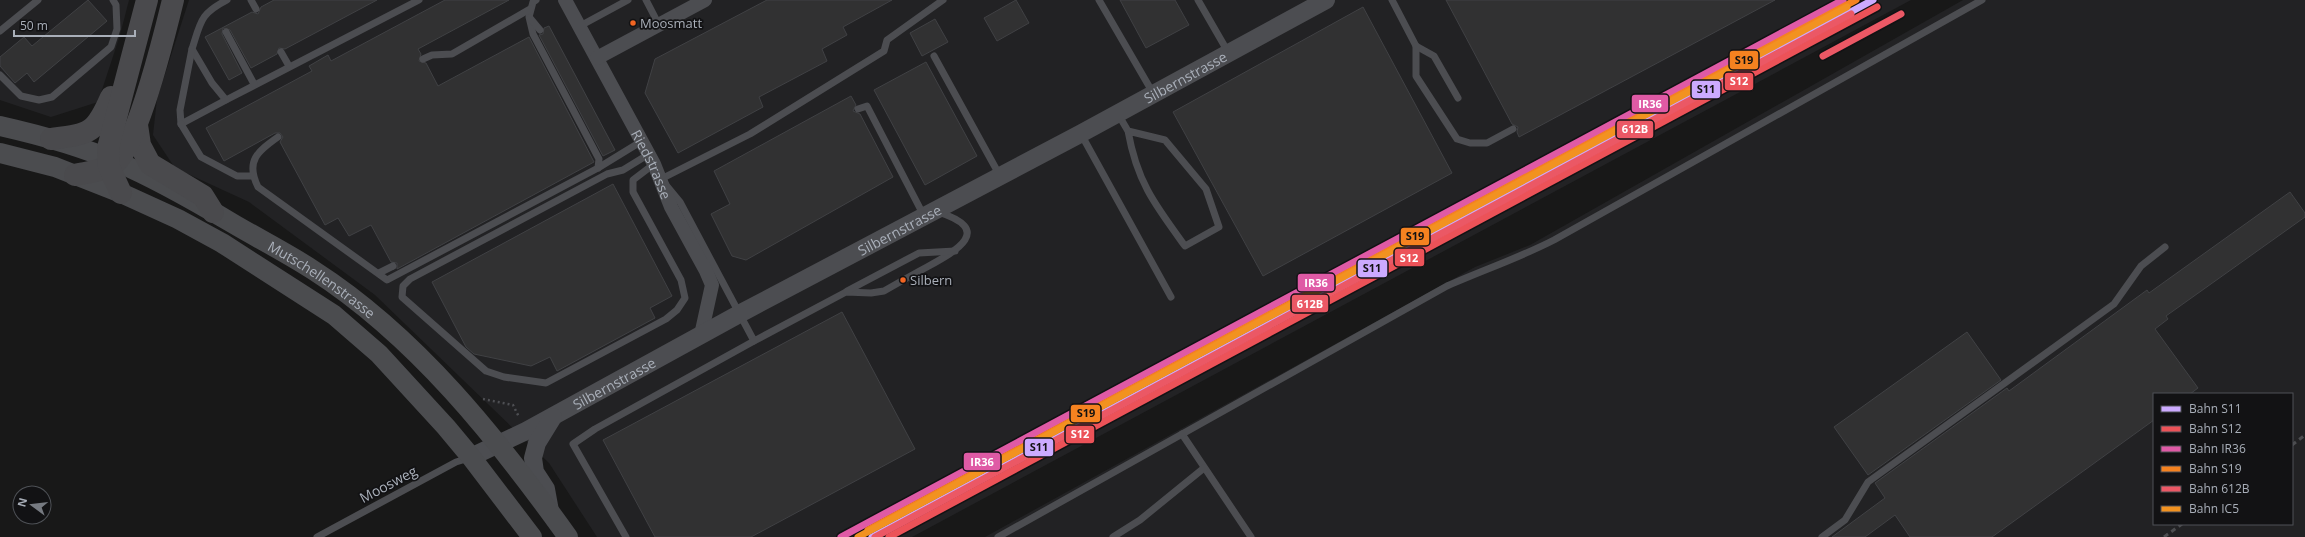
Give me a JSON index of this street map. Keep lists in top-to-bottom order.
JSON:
{
  "streets": {
    "main road": ["Mutschellenstrasse"],
    "street": ["Silbernstrasse", "Riedstrasse"],
    "lane": ["Moosweg"]
  },
  "crossings": [
    ["Silbernstrasse", "Riedstrasse"],
    ["Silbernstrasse", "Mutschellenstrasse"],
    ["Silbernstrasse", "Moosweg"],
    ["Mutschellenstrasse", "Moosweg"]
  ],
  "places": ["Moosmatt", "Silbern"],
  "lines": [
    "rail line S11",
    "rail line IR36",
    "rail line S19",
    "rail line S12",
    "rail line IC5",
    "rail line 612B"
  ],
  "legend": [
    "Bahn S11",
    "Bahn S12",
    "Bahn IR36",
    "Bahn S19",
    "Bahn 612B",
    "Bahn IC5"
  ],
  "scale_bar": "50 m",
  "north": "left"
}
